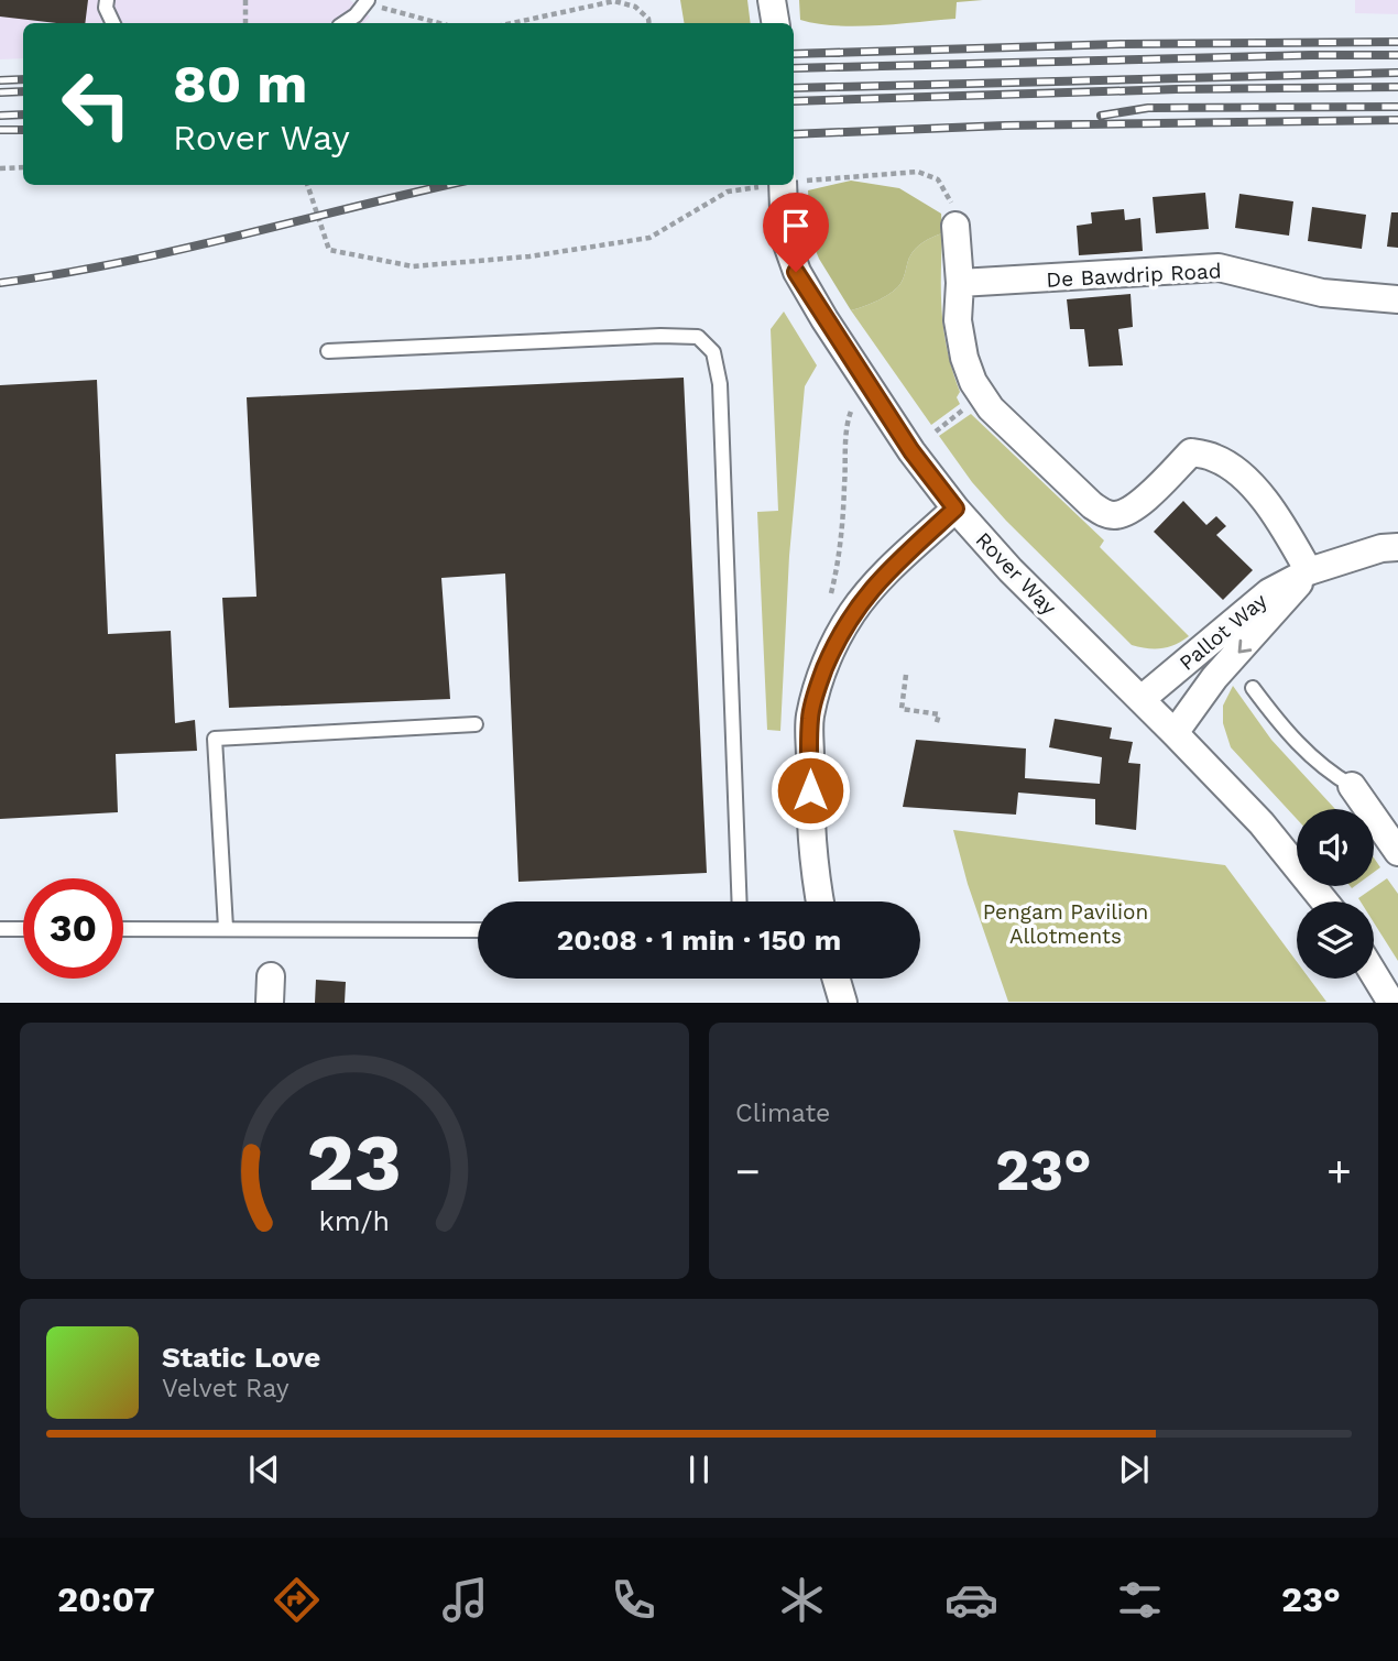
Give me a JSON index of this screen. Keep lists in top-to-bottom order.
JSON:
{
  "streets": {
    "street": ["De Bawdrip Road", "Rover Way", "Pallot Way"]
  },
  "crossings": [
    ["Rover Way", "Pallot Way"]
  ],
  "parks": ["Pengam Pavilion Allotments"],
  "page": {
    "turn": ["80 m", "Rover Way"],
    "limit": "30",
    "trip": "20:08 · 1 min · 150 m",
    "tile": "Climate",
    "heat": ["−", "23°", "+"],
    "song": ["Static Love", "Velvet Ray"],
    "tabs": ["20:07", "23°"],
    "gauge": ["23", "km/h"]
  }
}
